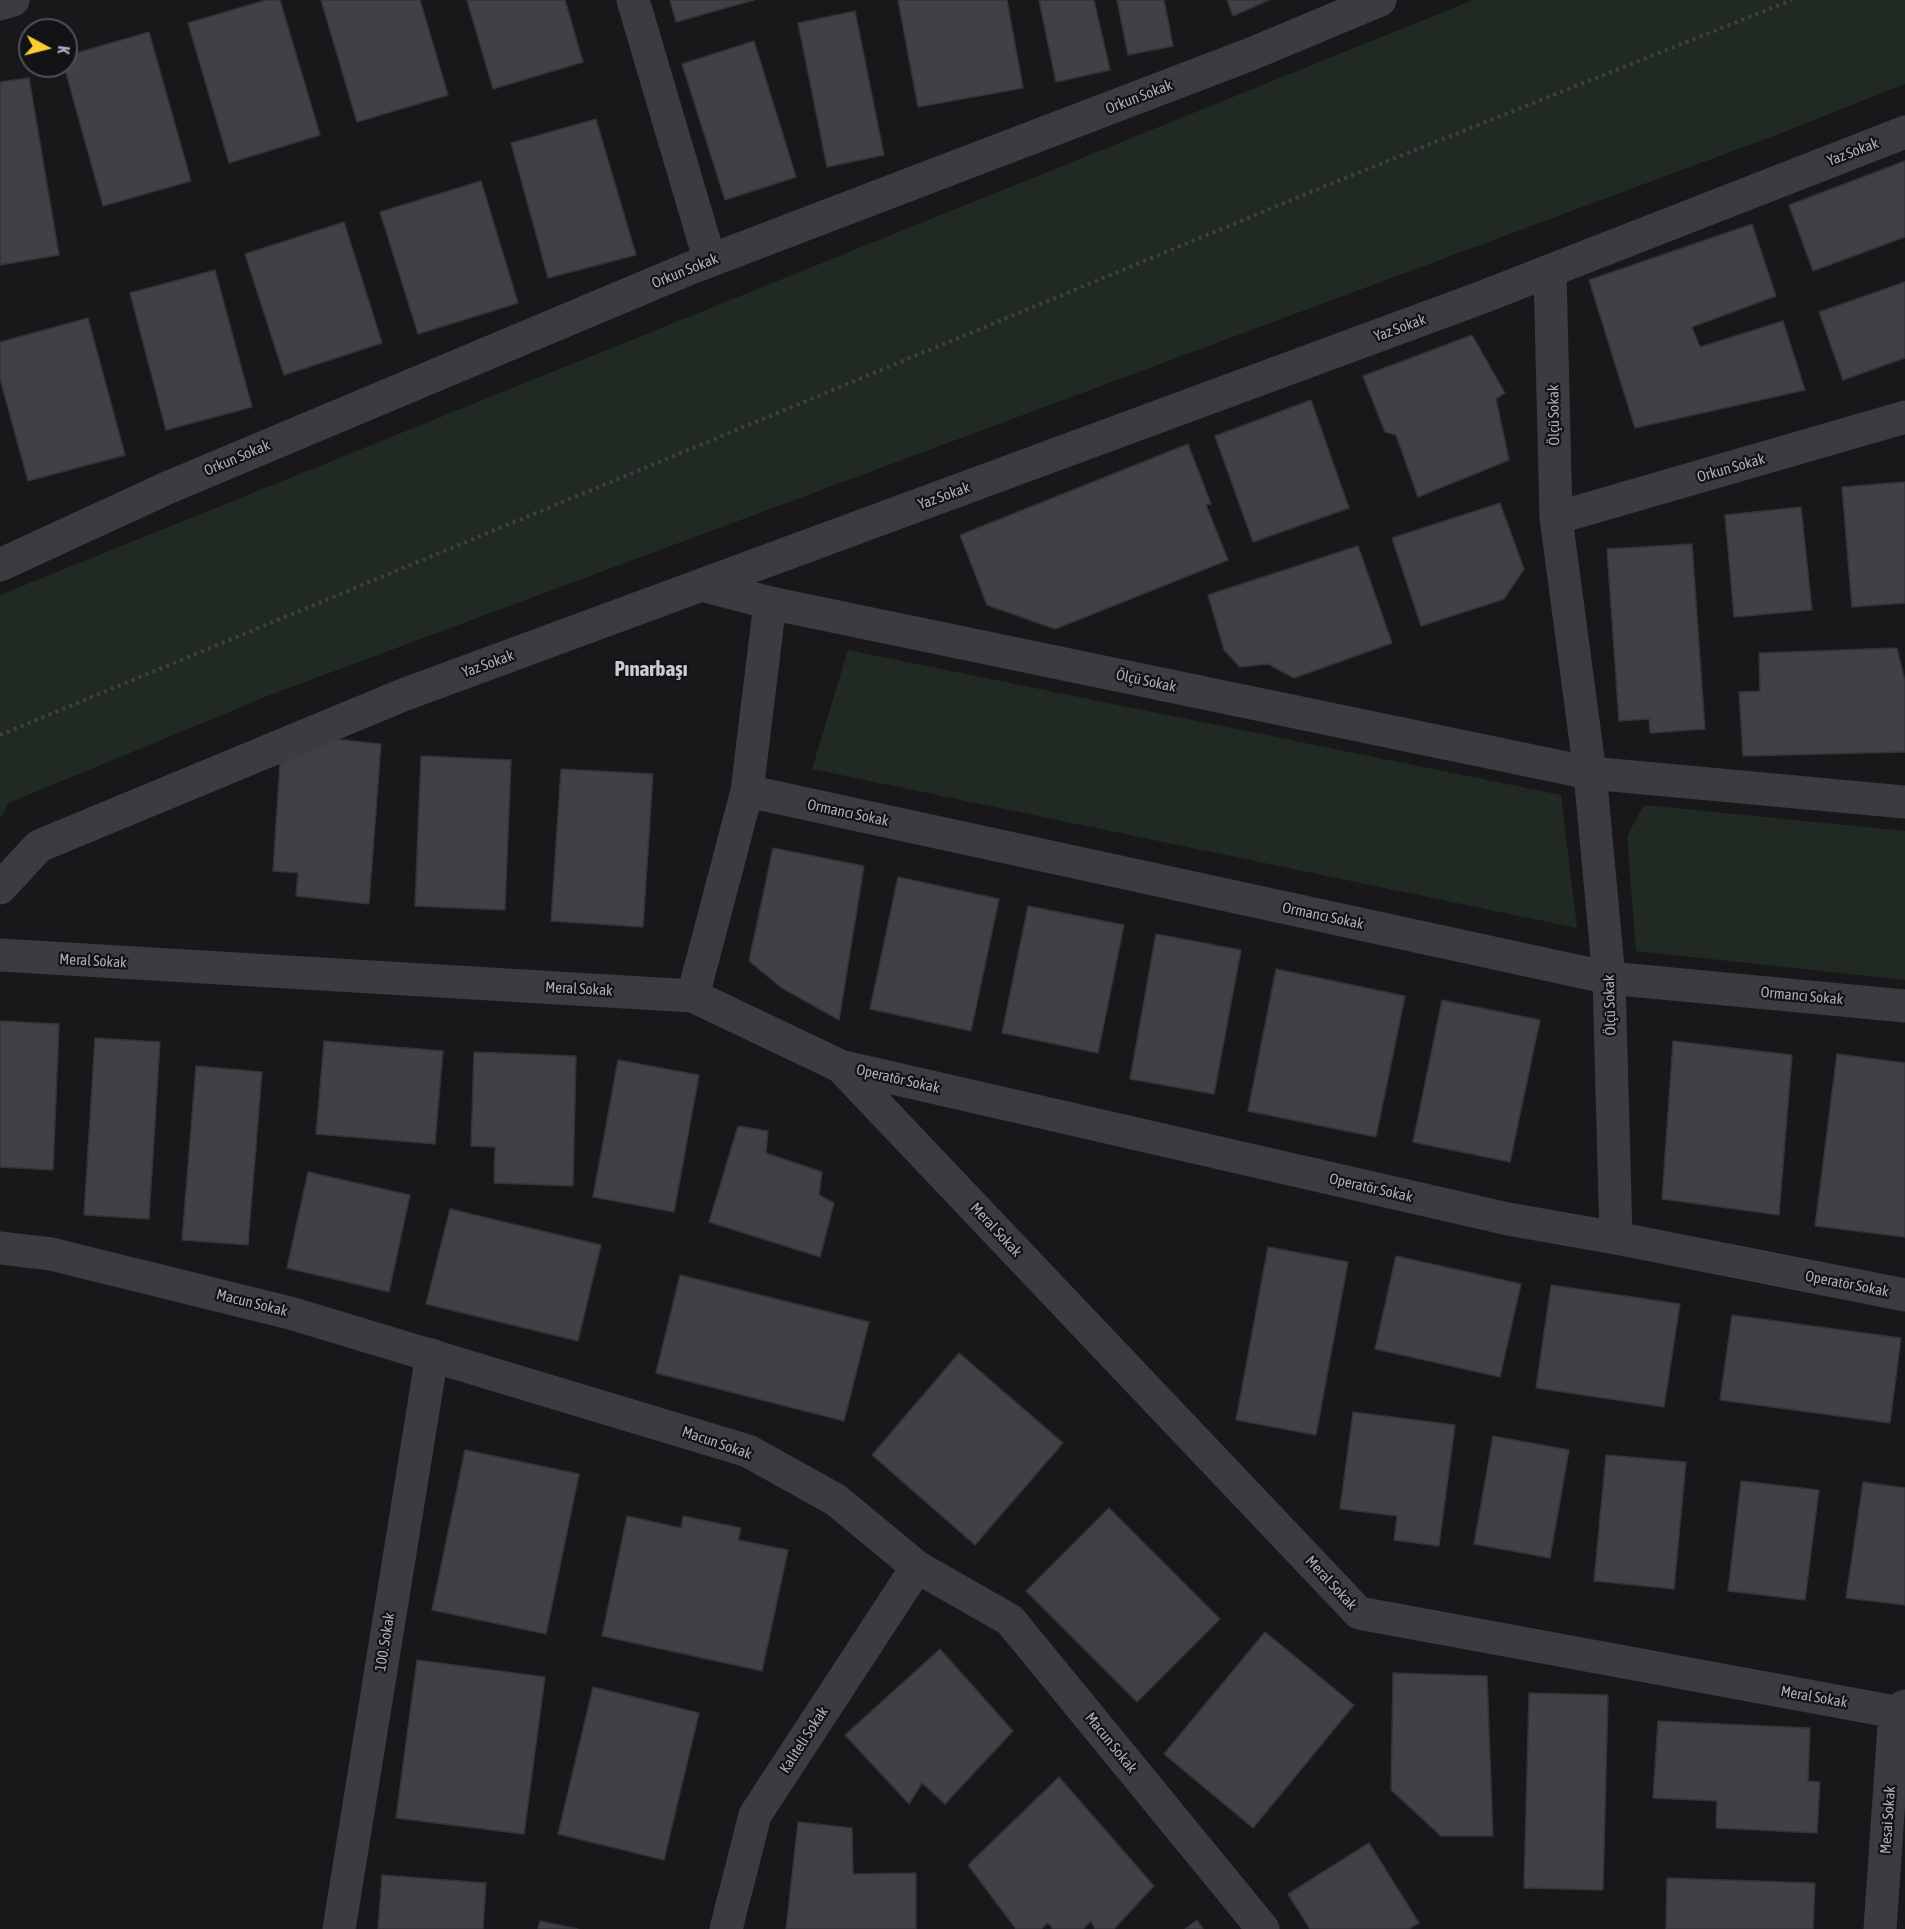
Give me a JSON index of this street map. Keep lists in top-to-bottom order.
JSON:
{
  "streets": {
    "street": [
      "Orkun Sokak",
      "Yaz Sokak",
      "Ölçü Sokak",
      "Ormancı Sokak",
      "Meral Sokak",
      "Operatör Sokak",
      "Macun Sokak",
      "100. Sokak",
      "Kaliteli Sokak",
      "Mesai Sokak"
    ]
  },
  "crossings": [
    ["Orkun Sokak", "Ölçü Sokak"],
    ["Yaz Sokak", "Ölçü Sokak"],
    ["Ölçü Sokak", "Ormancı Sokak"],
    ["Ölçü Sokak", "Operatör Sokak"],
    ["Meral Sokak", "Operatör Sokak"],
    ["Meral Sokak", "Mesai Sokak"],
    ["Macun Sokak", "100. Sokak"],
    ["Macun Sokak", "Kaliteli Sokak"]
  ],
  "districts": ["Pınarbaşı"],
  "north": "right"
}
